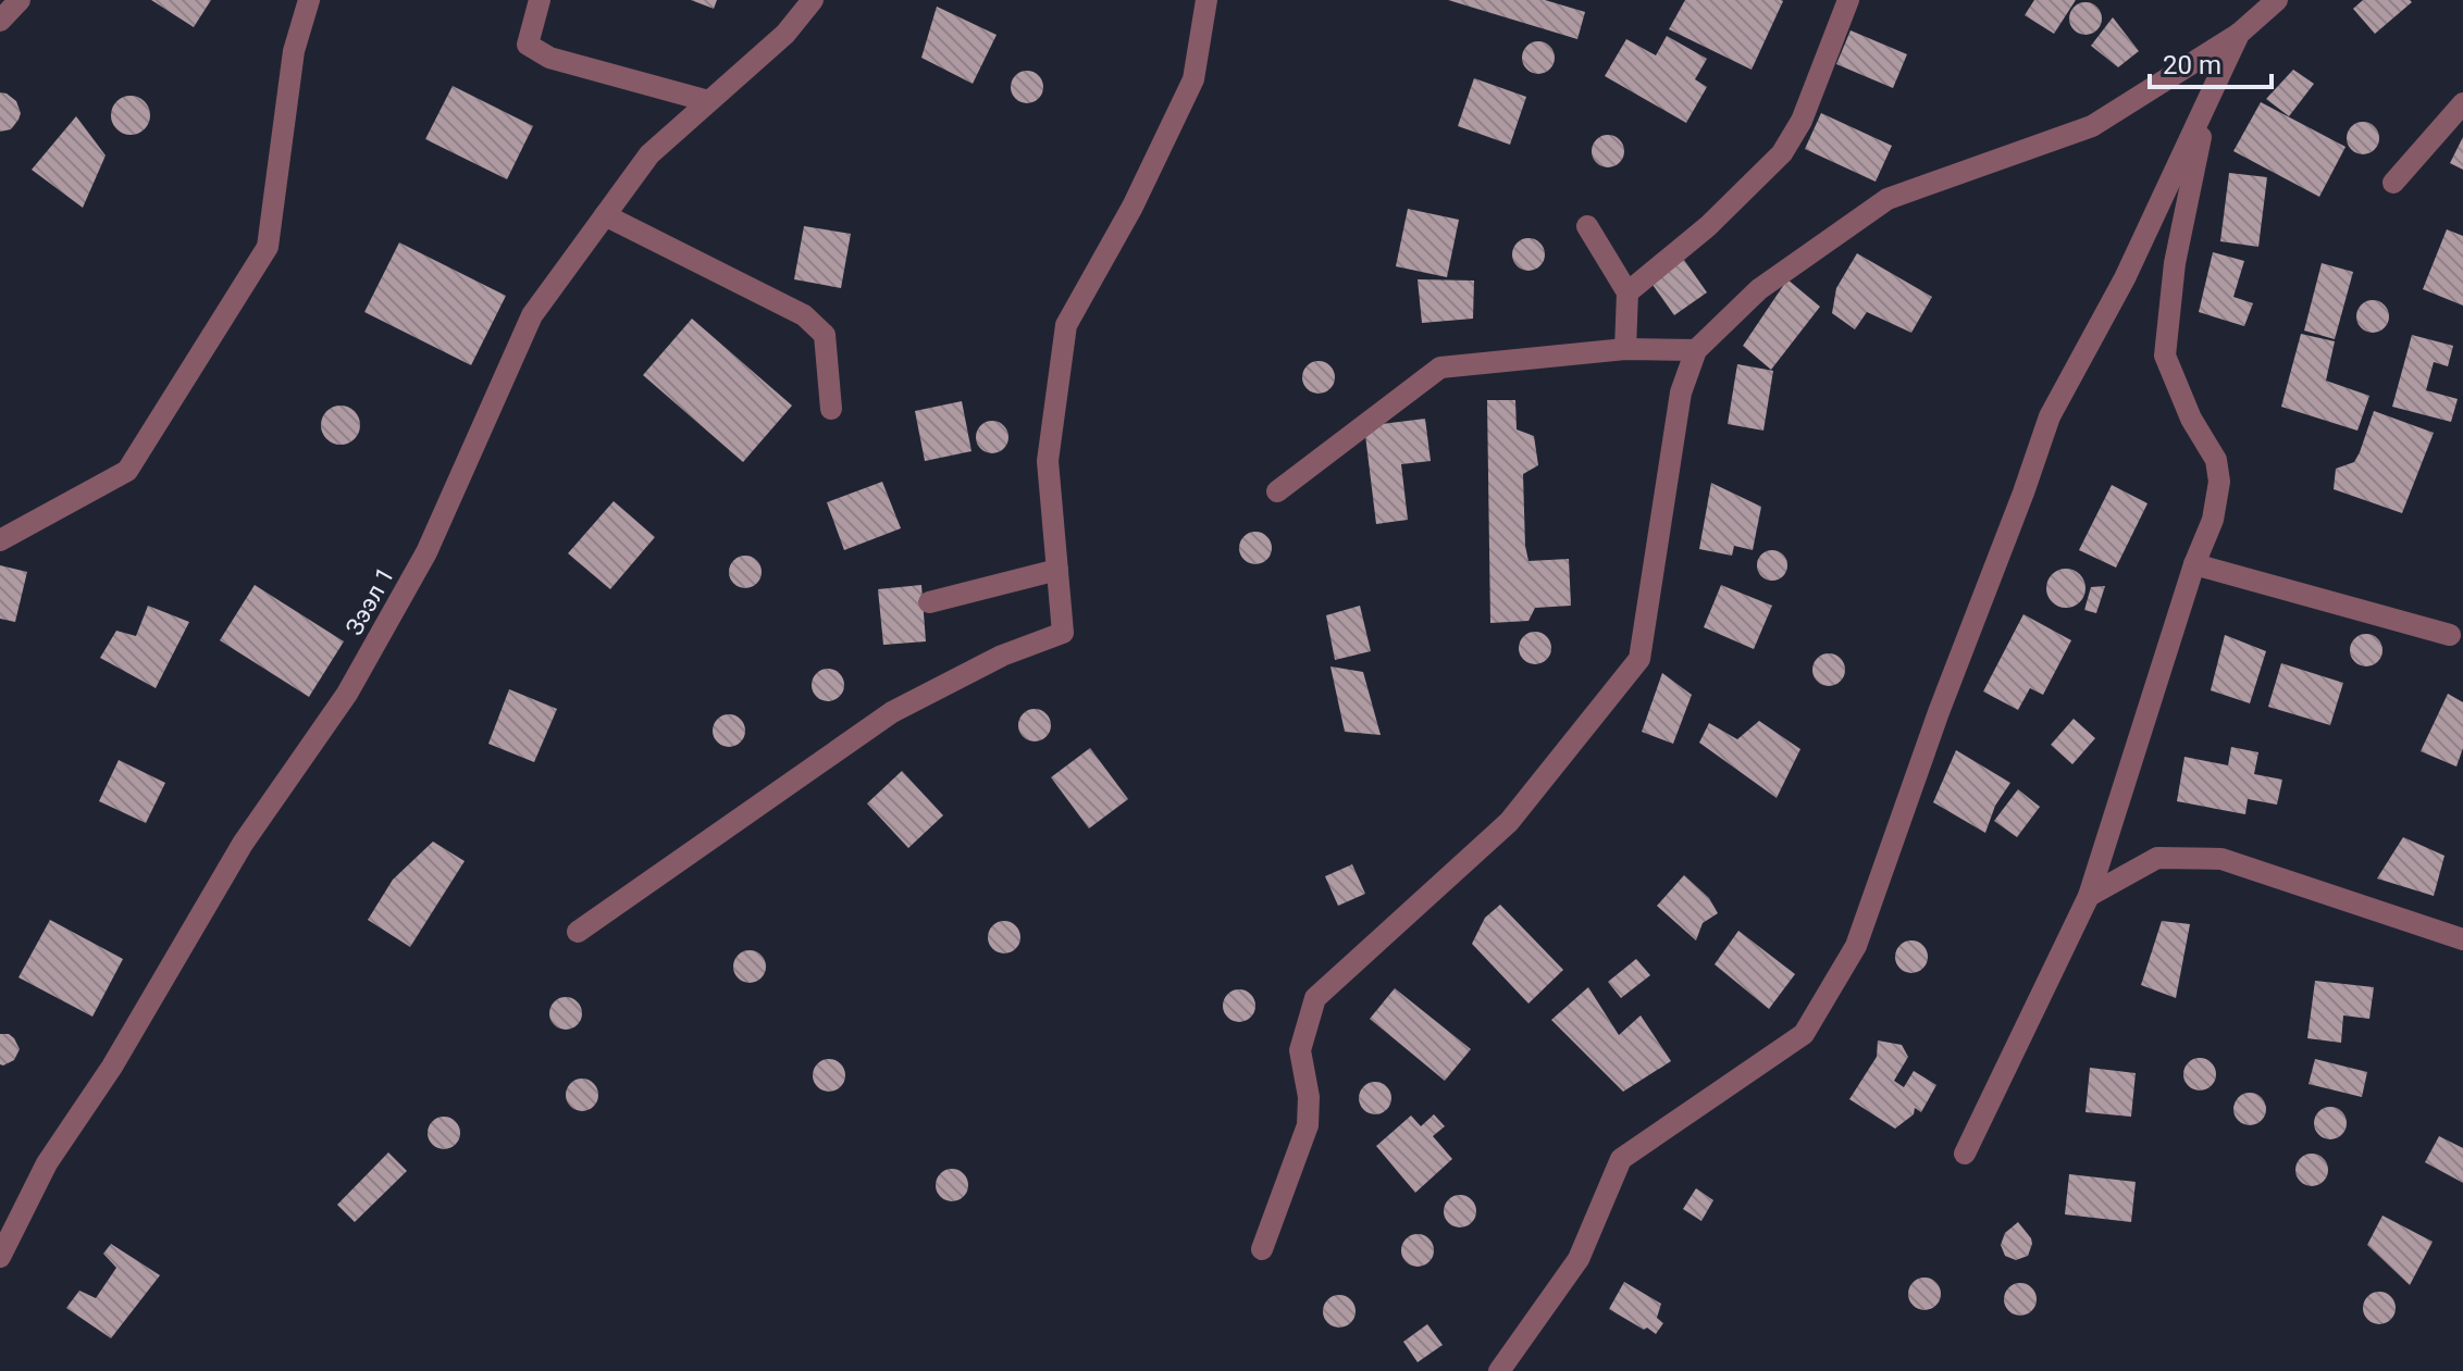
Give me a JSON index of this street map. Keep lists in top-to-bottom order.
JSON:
{
  "streets": {
    "street": ["Зээл 1"]
  },
  "scale_bar": "20 m"
}
